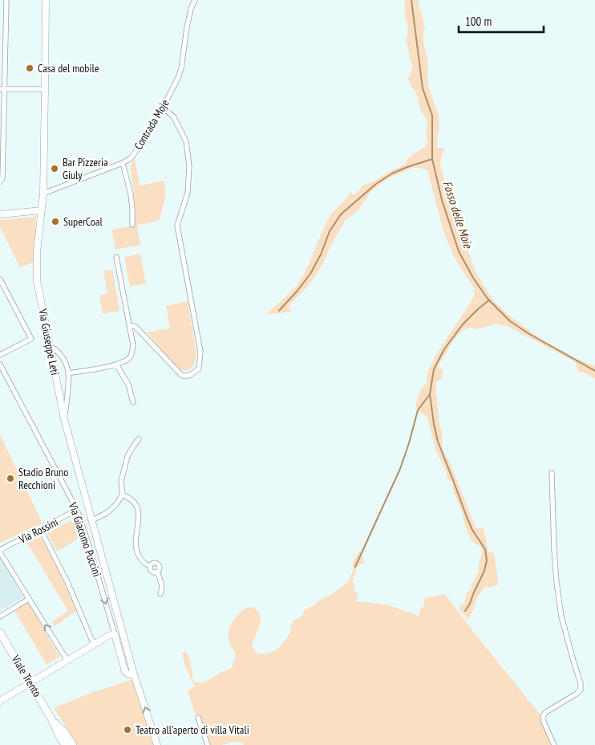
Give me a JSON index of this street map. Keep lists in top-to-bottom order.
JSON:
{
  "streets": {
    "main road": ["Via Giuseppe Leti", "Viale Trento"],
    "street": ["Contrada Moje", "Via Rossini", "Via Giacomo Puccini"]
  },
  "crossings": [
    ["Contrada Moje", "Via Giuseppe Leti"],
    ["Via Rossini", "Via Giacomo Puccini"]
  ],
  "water": ["Fosso delle Moie"],
  "places": [
    "Casa del mobile",
    "Bar Pizzeria Giuly",
    "SuperCoal",
    "Stadio Bruno Recchioni",
    "Teatro all'aperto di villa Vitali"
  ],
  "scale_bar": "100 m"
}
